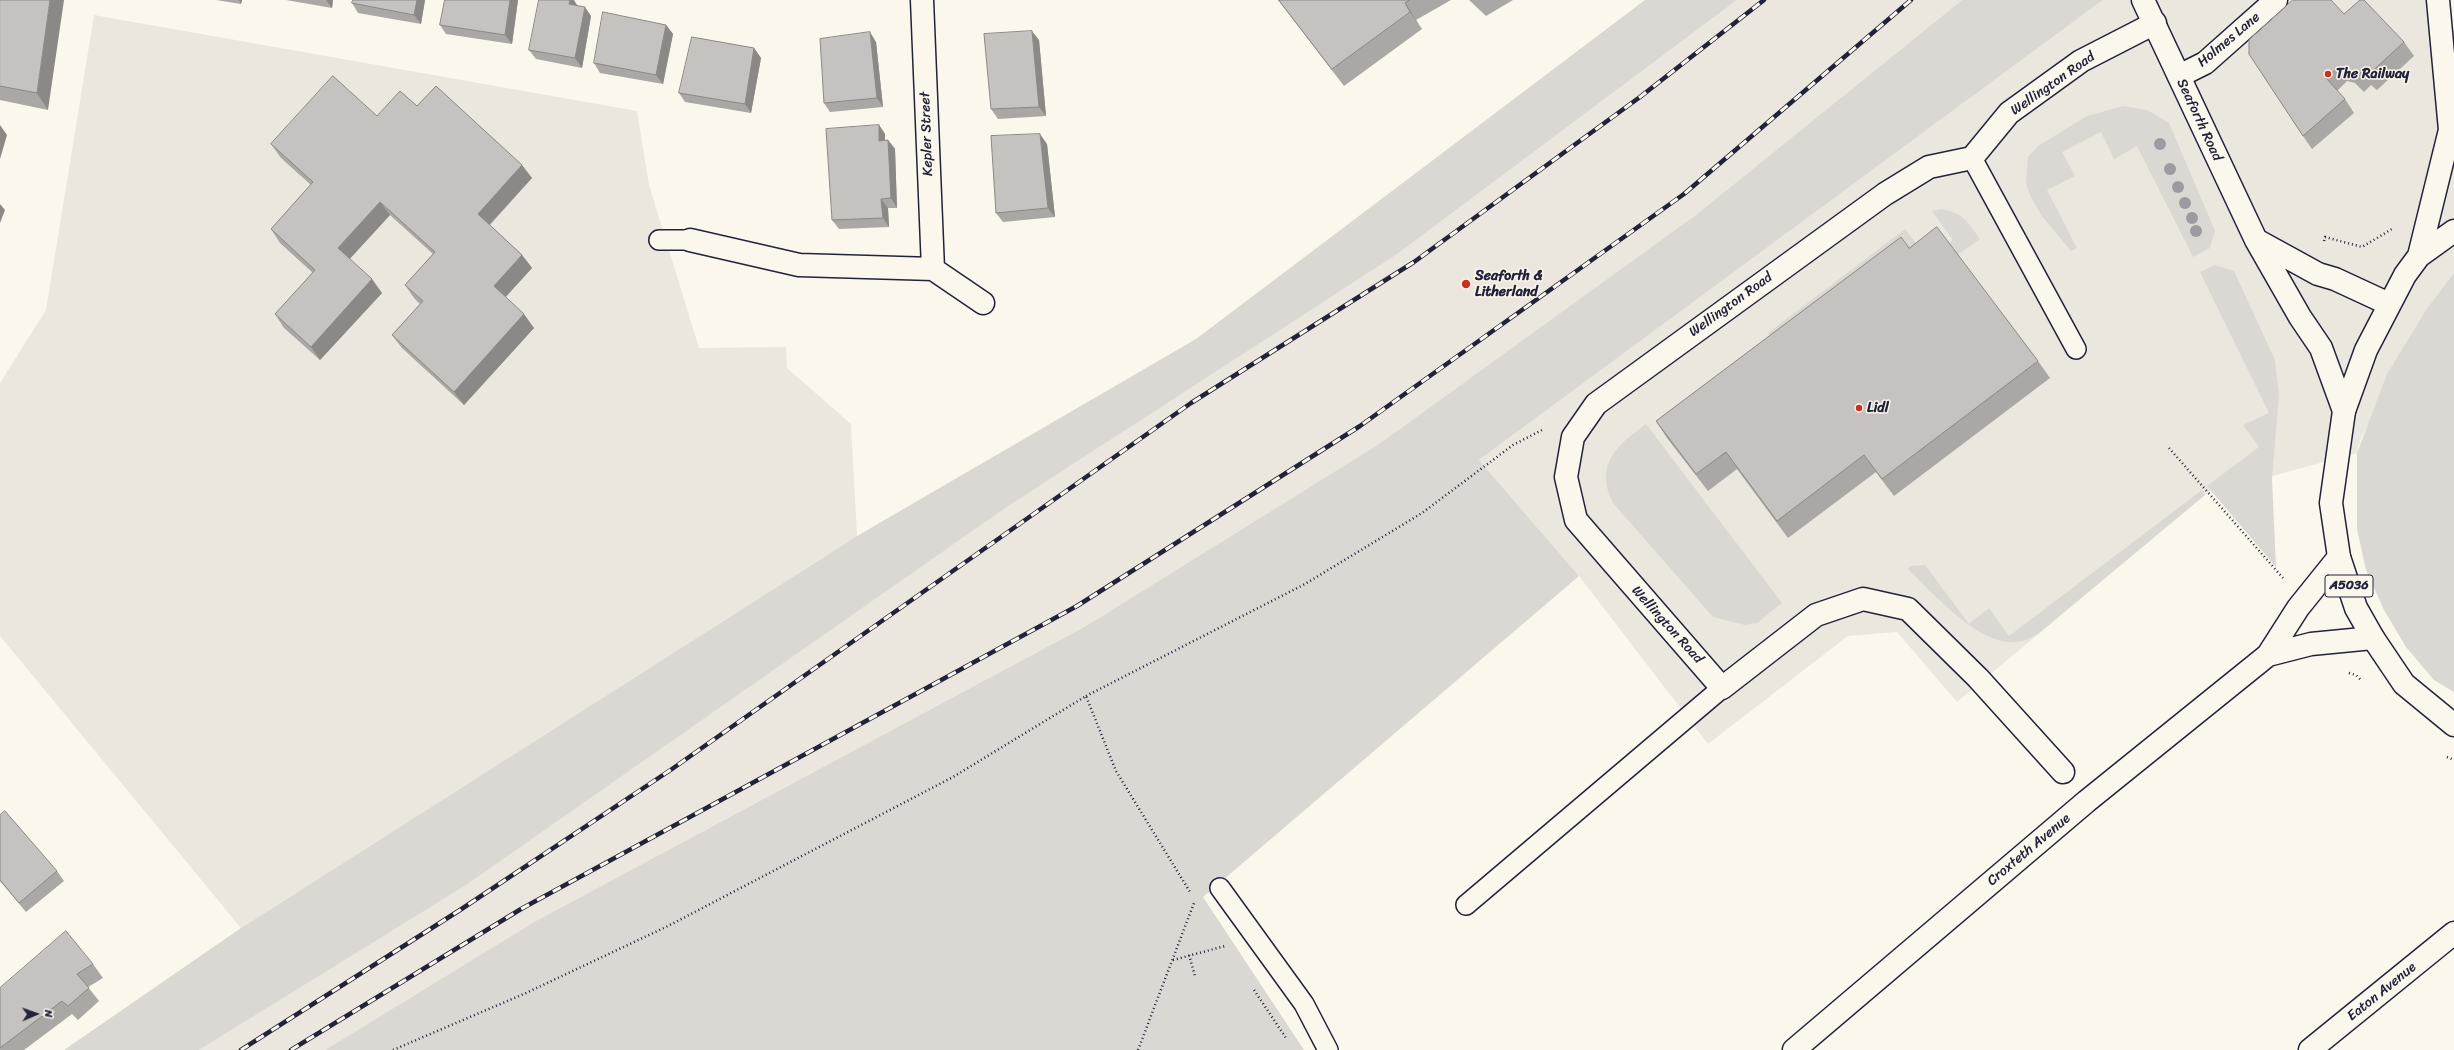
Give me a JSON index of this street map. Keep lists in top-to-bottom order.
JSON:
{
  "streets": {
    "main road": [
      "Holmes Lane",
      "Wellington Road",
      "Seaforth Road",
      "Kepler Street",
      "A5036",
      "Croxteth Avenue",
      "Eaton Avenue"
    ]
  },
  "crossings": [
    ["Holmes Lane", "Seaforth Road"],
    ["Wellington Road", "Seaforth Road"],
    ["Seaforth Road", "A5036"],
    ["A5036", "Croxteth Avenue"]
  ],
  "places": ["The Railway", "Seaforth & Litherland", "Lidl"],
  "north": "right"
}
